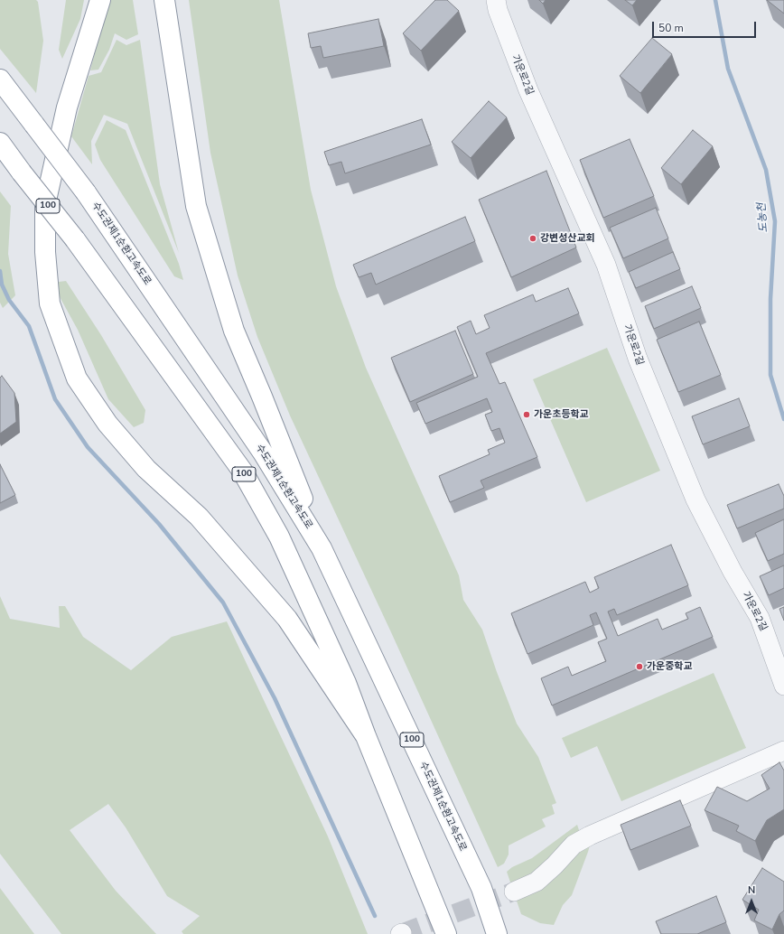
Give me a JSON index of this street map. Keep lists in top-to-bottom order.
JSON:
{
  "streets": {
    "highway": ["100", "수도권제1순환고속도로"],
    "street": ["가운로2길"]
  },
  "water": ["도농천"],
  "places": ["강변성산교회", "가운초등학교", "가운중학교"],
  "scale_bar": "50 m",
  "north": "top"
}
